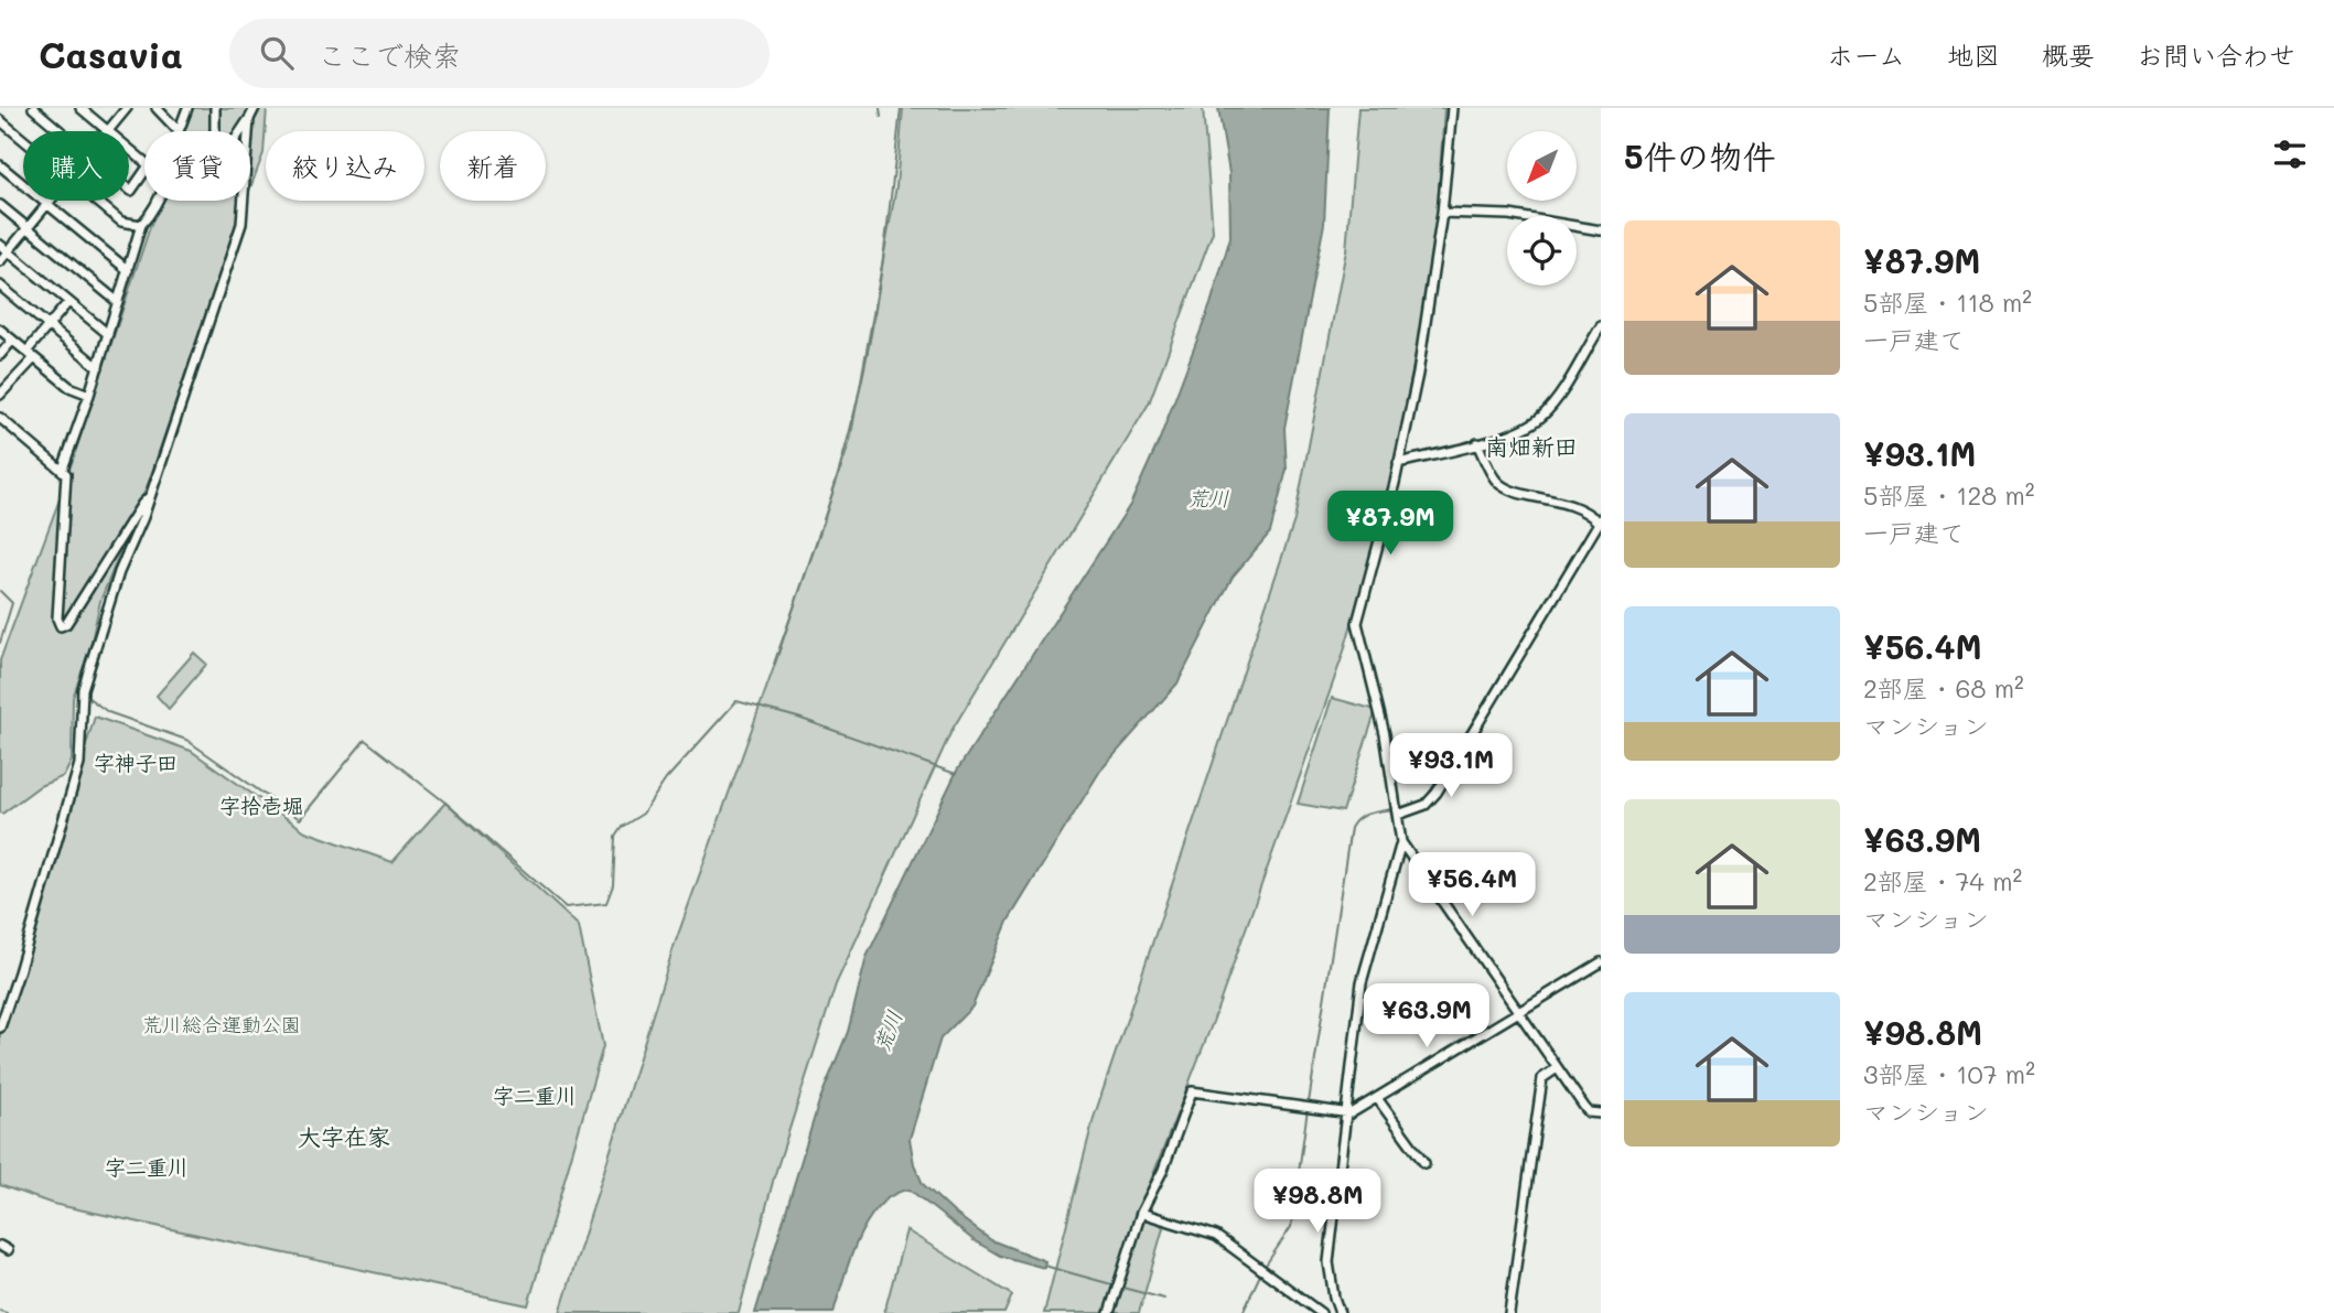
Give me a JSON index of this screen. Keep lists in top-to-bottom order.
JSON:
{
  "districts": [
    "南畑新田",
    "字神子田",
    "字拾壱堀",
    "字二重川",
    "大字在家",
    "字二重川"
  ],
  "water": ["荒川"],
  "parks": ["荒川総合運動公園"],
  "north": "bottom left",
  "page": {
    "header": "Casavia",
    "search": "ここで検索",
    "nav": [
      "ホーム",
      "地図",
      "概要",
      "お問い合わせ"
    ],
    "heading": "5件の物件",
    "chip": [
      "購入",
      "賃貸",
      "絞り込み",
      "新着"
    ],
    "list": [
      {
        "name": "¥87.9M",
        "note": "5部屋 · 118 m² · 一戸建て"
      },
      {
        "name": "¥93.1M",
        "note": "5部屋 · 128 m² · 一戸建て"
      },
      {
        "name": "¥56.4M",
        "note": "2部屋 · 68 m² · マンション"
      },
      {
        "name": "¥63.9M",
        "note": "2部屋 · 74 m² · マンション"
      },
      {
        "name": "¥98.8M",
        "note": "3部屋 · 107 m² · マンション"
      }
    ],
    "price": [
      "¥87.9M",
      "¥93.1M",
      "¥56.4M",
      "¥63.9M",
      "¥98.8M"
    ]
  }
}
